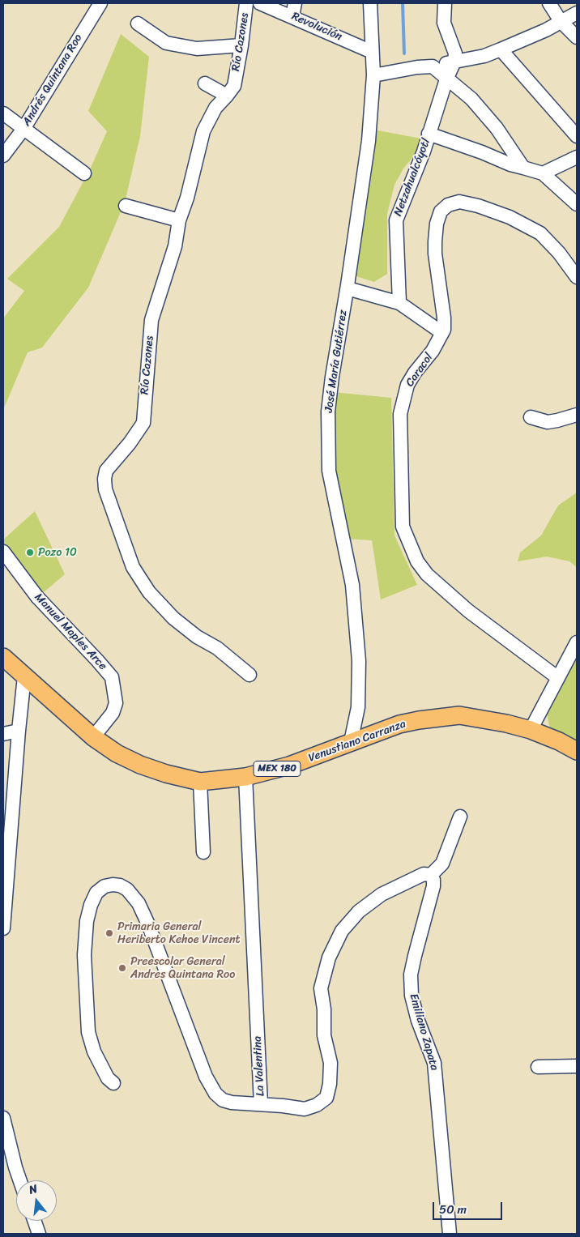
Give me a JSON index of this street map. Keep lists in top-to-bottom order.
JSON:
{
  "streets": {
    "main road": ["Venustiano Carranza", "MEX 180"],
    "street": [
      "Revolución",
      "Río Cazones",
      "Andrés Quintana Roo",
      "Netzahualcóyotl",
      "José María Gutiérrez",
      "Caracol",
      "Manuel Maples Arce",
      "Emiliano Zapata",
      "La Valentina"
    ]
  },
  "crossings": [
    ["Revolución", "José María Gutiérrez"],
    ["José María Gutiérrez", "Venustiano Carranza"],
    ["Manuel Maples Arce", "Venustiano Carranza"],
    ["Venustiano Carranza", "La Valentina"],
    ["Emiliano Zapata", "La Valentina"]
  ],
  "places": ["Pozo 10", "Primaria General Heriberto Kehoe Vincent", "Preescolar General Andres Quintana Roo"],
  "scale_bar": "50 m",
  "north": "top"
}
